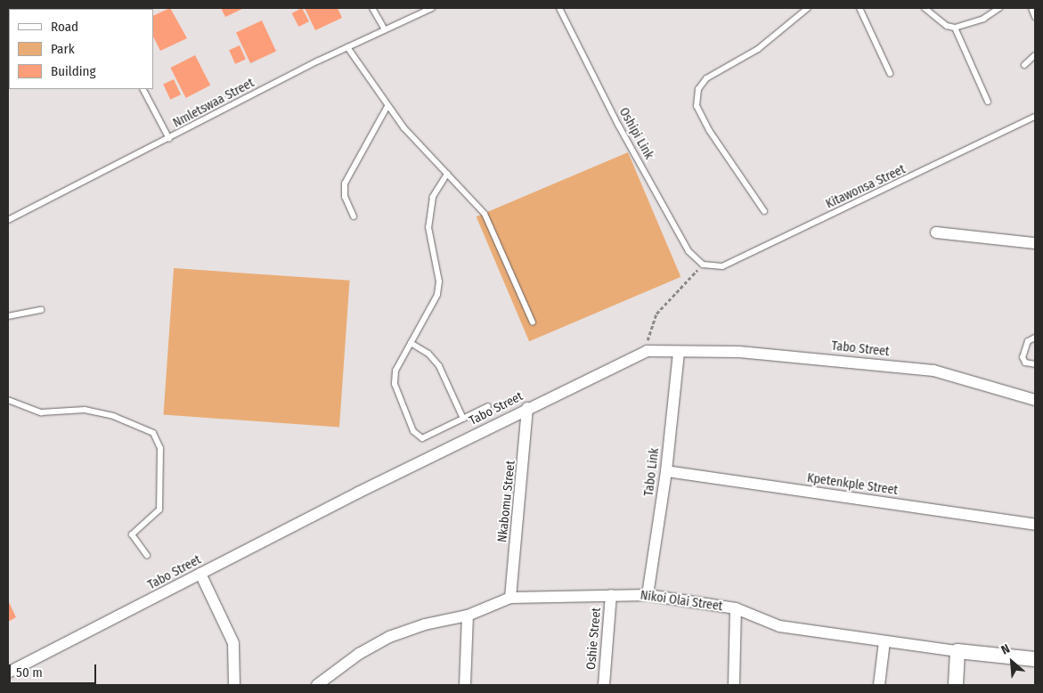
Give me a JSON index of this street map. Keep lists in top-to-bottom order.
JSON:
{
  "streets": {
    "street": [
      "Tabo Street",
      "Tabo Link",
      "Kpetenkple Street",
      "Nkabomu Street",
      "Nikoi Olai Street",
      "Oshie Street"
    ],
    "lane": ["Nmletswaa Street", "Oshipi Link", "Kitawonsa Street"]
  },
  "crossings": [
    ["Oshipi Link", "Kitawonsa Street"],
    ["Tabo Street", "Tabo Link"],
    ["Tabo Street", "Nkabomu Street"],
    ["Tabo Link", "Kpetenkple Street"],
    ["Tabo Link", "Nikoi Olai Street"],
    ["Nkabomu Street", "Nikoi Olai Street"],
    ["Nikoi Olai Street", "Oshie Street"]
  ],
  "legend": ["Road", "Park", "Building"],
  "scale_bar": "50 m",
  "north": "top left"
}
